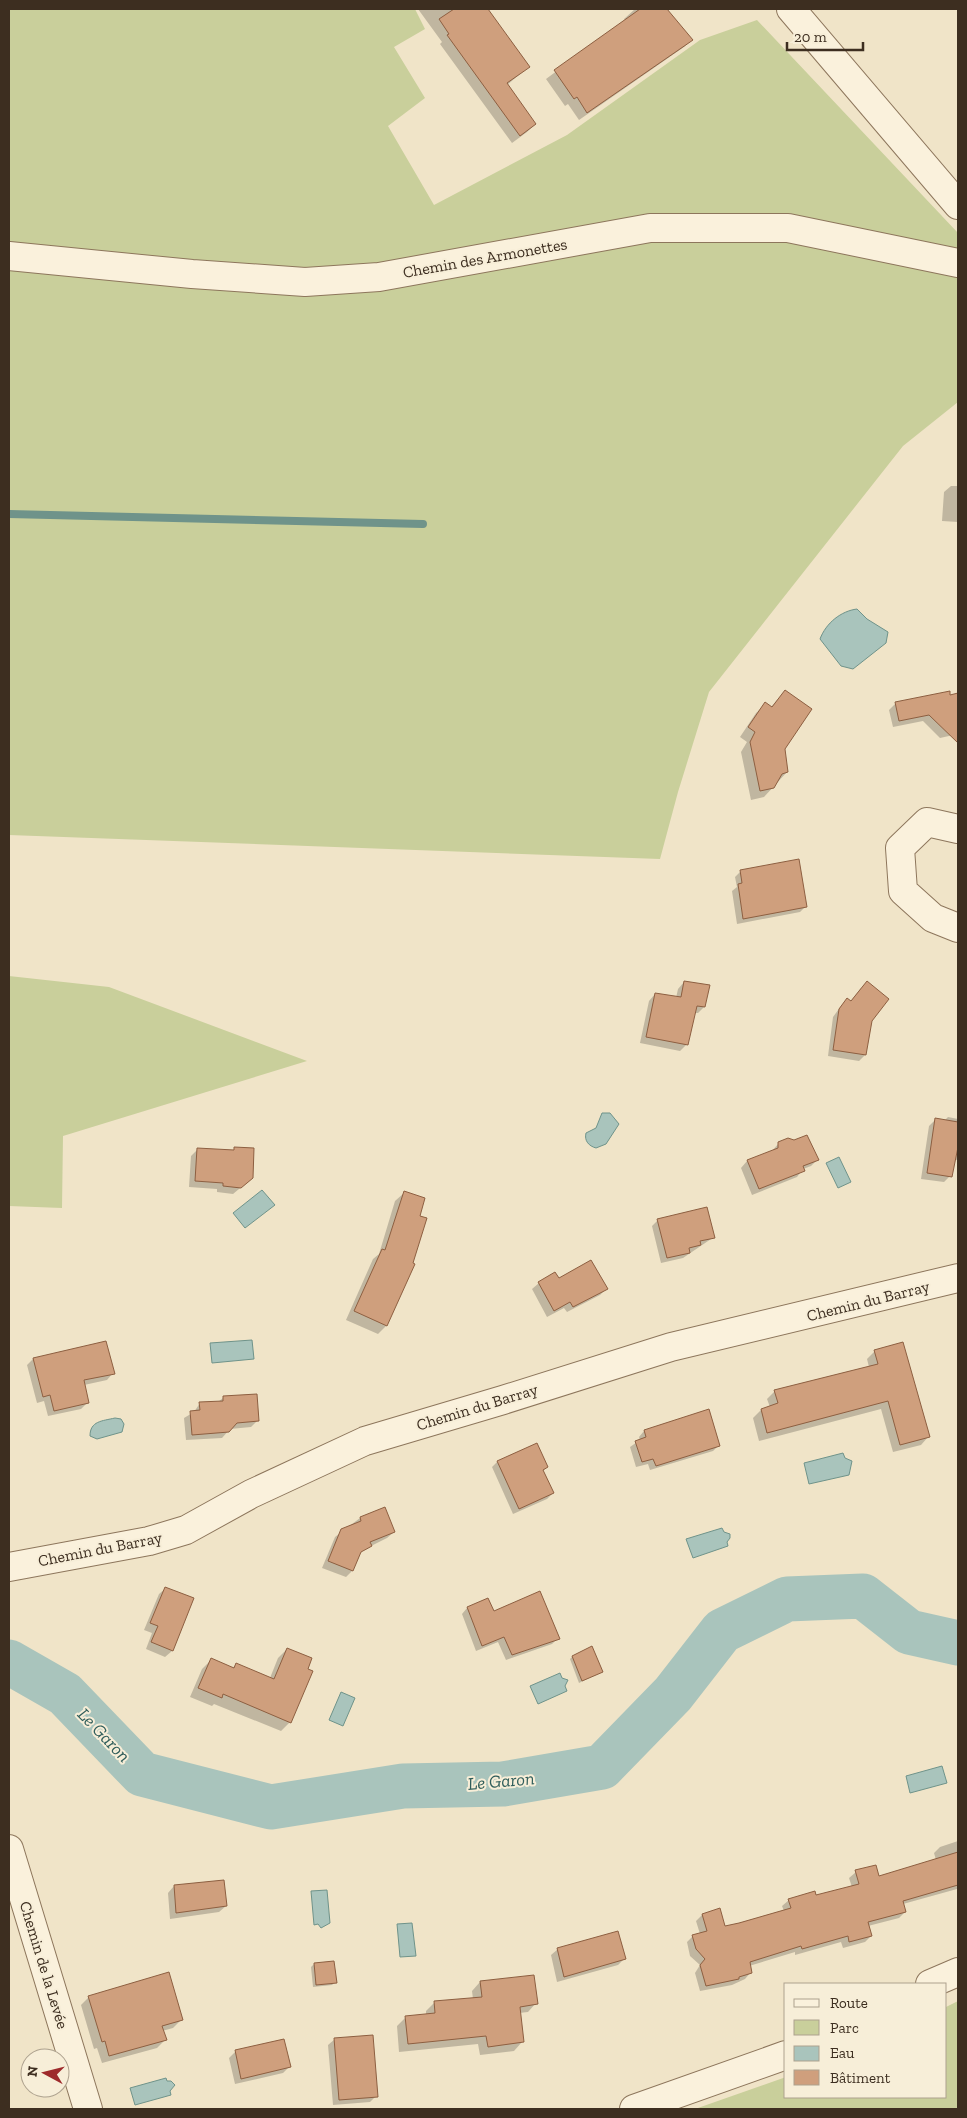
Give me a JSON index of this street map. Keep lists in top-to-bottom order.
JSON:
{
  "streets": {
    "street": ["Chemin des Armonettes", "Chemin du Barray", "Chemin de la Levée"]
  },
  "water": ["Le Garon"],
  "legend": [
    "Route",
    "Parc",
    "Eau",
    "Bâtiment"
  ],
  "scale_bar": "20 m",
  "north": "left"
}
